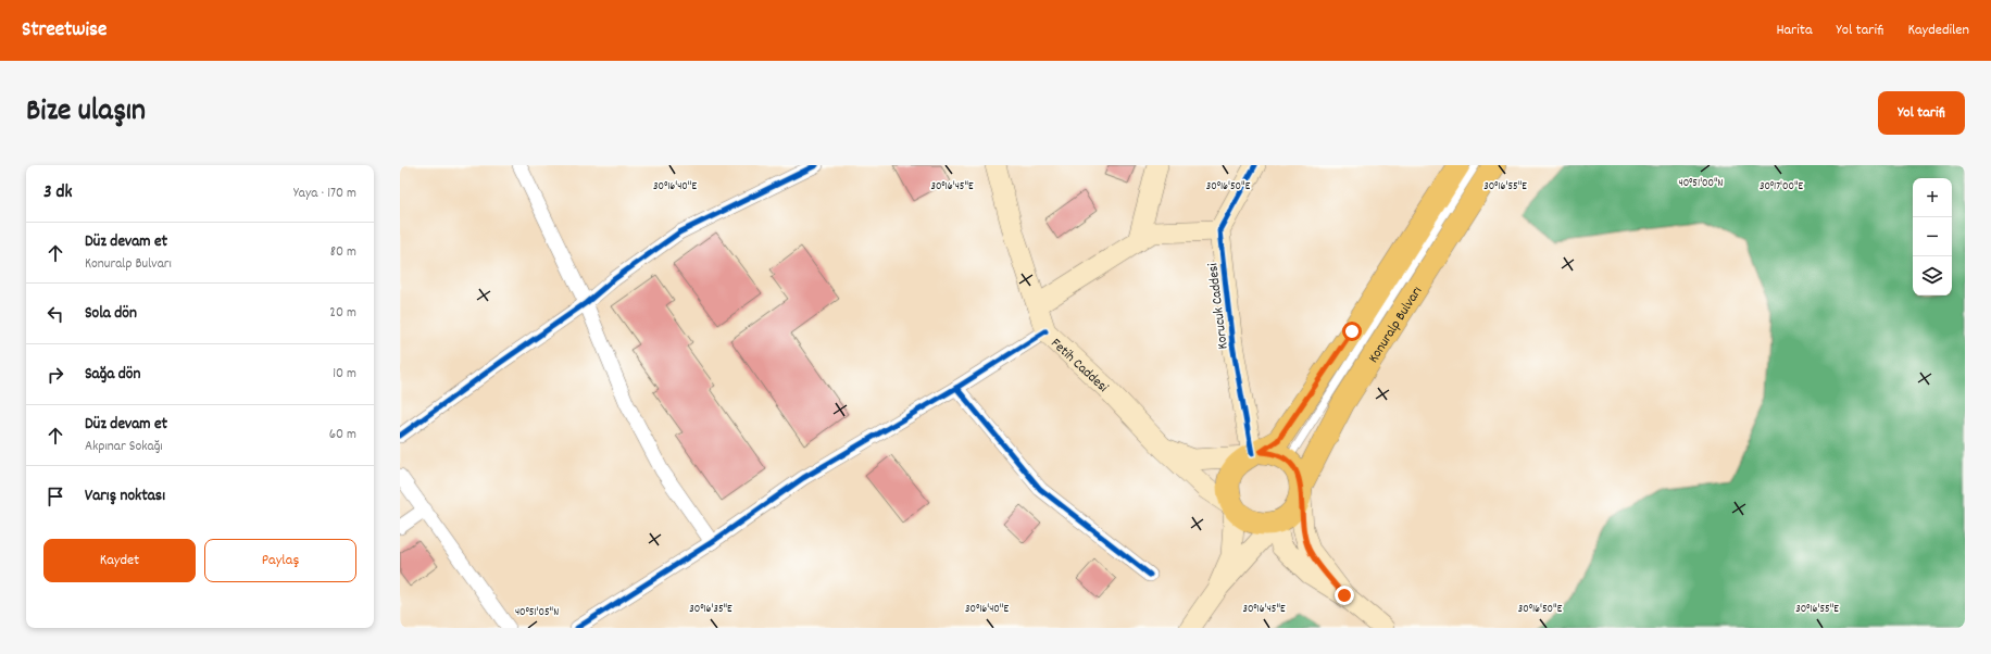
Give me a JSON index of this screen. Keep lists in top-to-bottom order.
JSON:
{
  "streets": {
    "main road": ["Konuralp Bulvarı"],
    "street": ["Korucuk Caddesi", "Fetih Caddesi"]
  },
  "crossings": [
    ["Korucuk Caddesi", "Konuralp Bulvarı"],
    ["Korucuk Caddesi", "Fetih Caddesi"],
    ["Konuralp Bulvarı", "Fetih Caddesi"]
  ],
  "page": {
    "header": "Streetwise",
    "nav": ["Harita", "Yol tarifi", "Kaydedilen"],
    "title": "Bize ulaşın",
    "buttons": [
      "Yol tarifi",
      ["Kaydet", "Paylaş"]
    ],
    "heading": ["3 dk", "Yaya · 170 m"],
    "map_buttons": ["+", "−"],
    "list": [
      ["Düz devam et", "Konuralp Bulvarı", "80 m"],
      ["Sola dön", "20 m"],
      ["Sağa dön", "10 m"],
      ["Düz devam et", "Akpınar Sokağı", "60 m"],
      "Varış noktası"
    ]
  },
  "coordinates": [
    "40°51'00\"N",
    "30°16'40\"E",
    "30°16'45\"E",
    "30°16'50\"E",
    "30°17'00\"E",
    "30°16'55\"E",
    "30°16'35\"E",
    "40°51'05\"N"
  ]
}
